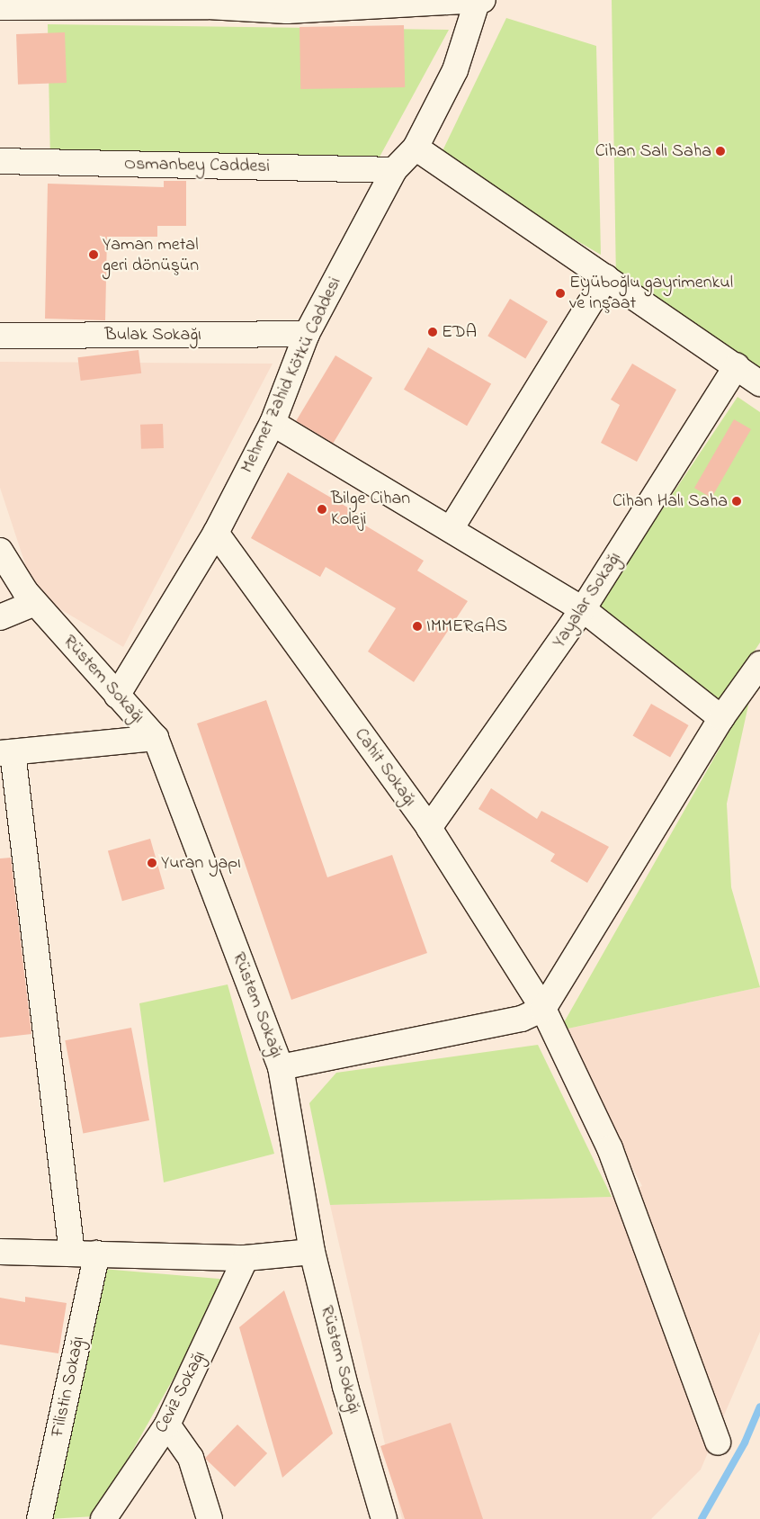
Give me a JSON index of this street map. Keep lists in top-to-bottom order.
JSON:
{
  "streets": {
    "street": [
      "Osmanbey Caddesi",
      "Bulak Sokağı",
      "Mehmet Zahid Kötkü Caddesi",
      "Yayalar Sokağı",
      "Rüstem Sokağı",
      "Cahit Sokağı",
      "Filistin Sokağı",
      "Ceviz Sokağı"
    ]
  },
  "crossings": [
    ["Osmanbey Caddesi", "Mehmet Zahid Kötkü Caddesi"],
    ["Bulak Sokağı", "Mehmet Zahid Kötkü Caddesi"],
    ["Mehmet Zahid Kötkü Caddesi", "Rüstem Sokağı"],
    ["Mehmet Zahid Kötkü Caddesi", "Cahit Sokağı"],
    ["Yayalar Sokağı", "Cahit Sokağı"]
  ],
  "places": [
    "Cihan Salı Saha",
    "Yaman metal geri dönüşün",
    "Eyüboğlu gayrimenkul ve inşaat",
    "EDA",
    "Cihan Halı Saha",
    "Bilge Cihan Koleji",
    "IMMERGAS",
    "Yuran yapı"
  ]
}
